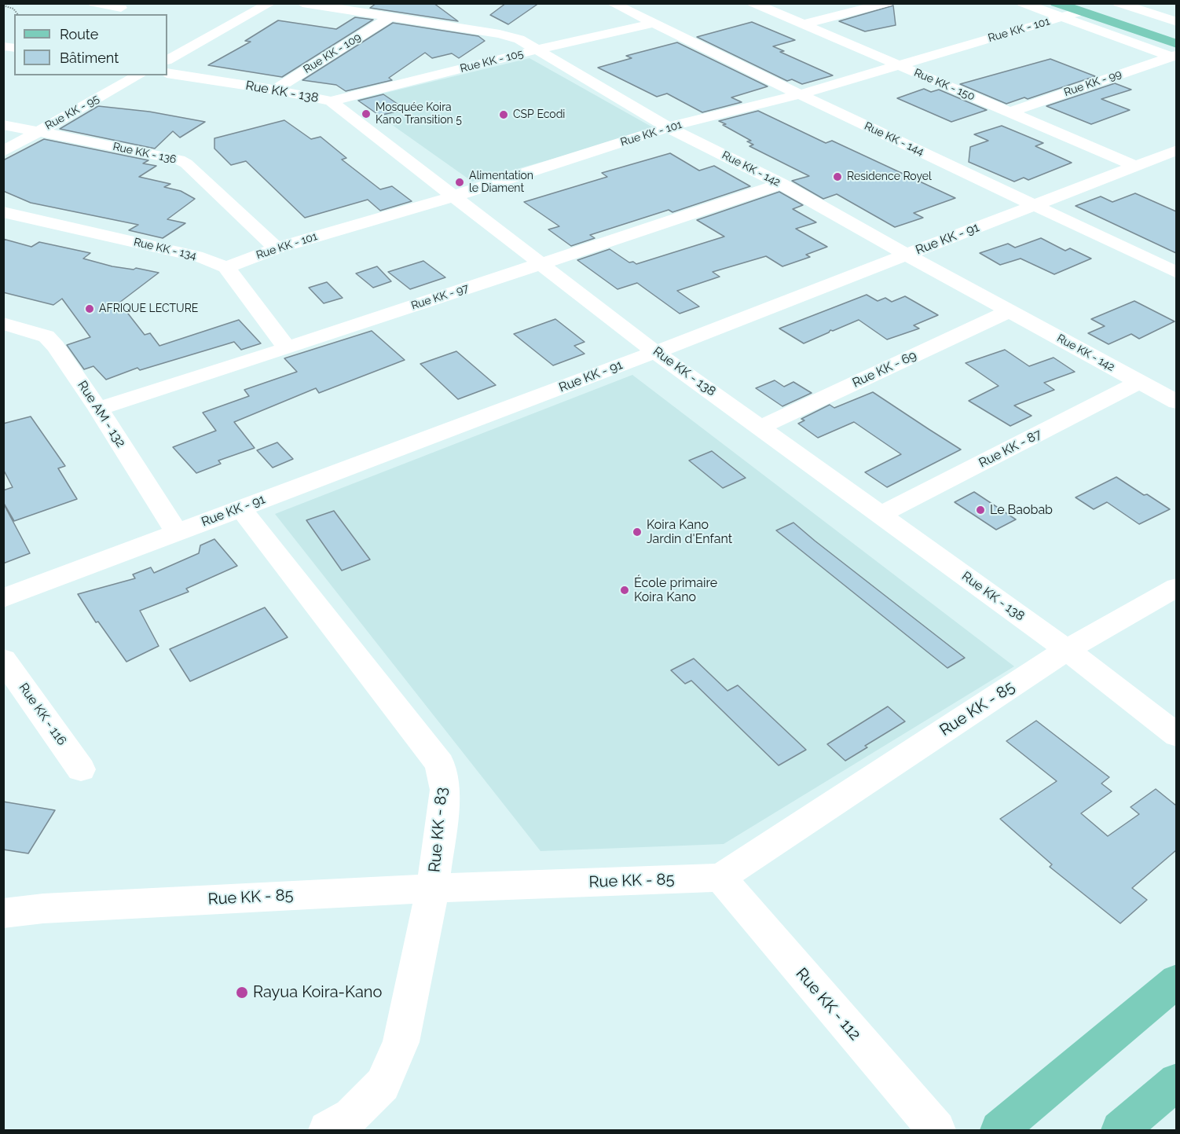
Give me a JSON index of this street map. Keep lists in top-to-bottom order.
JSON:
{
  "streets": {
    "street": [
      "Rue KK - 101",
      "Rue KK - 109",
      "Rue KK - 105",
      "Rue KK - 99",
      "Rue KK - 150",
      "Rue KK - 138",
      "Rue KK - 95",
      "Rue KK - 144",
      "Rue KK - 136",
      "Rue KK - 142",
      "Rue KK - 91",
      "Rue KK - 134",
      "Rue KK - 97",
      "Rue KK - 69",
      "Rue AM - 132",
      "Rue KK - 87",
      "Rue KK - 85",
      "Rue KK - 116",
      "Rue KK - 83",
      "Rue KK - 112"
    ]
  },
  "crossings": [
    ["Rue KK - 101", "Rue KK - 150"],
    ["Rue KK - 101", "Rue KK - 138"],
    ["Rue KK - 101", "Rue KK - 144"],
    ["Rue KK - 101", "Rue KK - 136"],
    ["Rue KK - 101", "Rue KK - 142"],
    ["Rue KK - 101", "Rue KK - 134"],
    ["Rue KK - 109", "Rue KK - 138"],
    ["Rue KK - 109", "Rue KK - 142"],
    ["Rue KK - 105", "Rue KK - 138"],
    ["Rue KK - 105", "Rue KK - 144"],
    ["Rue KK - 105", "Rue KK - 142"],
    ["Rue KK - 99", "Rue KK - 150"],
    ["Rue KK - 150", "Rue KK - 91"],
    ["Rue KK - 138", "Rue KK - 91"],
    ["Rue KK - 138", "Rue KK - 97"],
    ["Rue KK - 138", "Rue KK - 69"],
    ["Rue KK - 138", "Rue KK - 87"],
    ["Rue KK - 138", "Rue KK - 85"],
    ["Rue KK - 95", "Rue KK - 136"],
    ["Rue KK - 144", "Rue KK - 91"],
    ["Rue KK - 142", "Rue KK - 91"],
    ["Rue KK - 142", "Rue KK - 97"],
    ["Rue KK - 142", "Rue KK - 69"],
    ["Rue KK - 142", "Rue KK - 87"],
    ["Rue KK - 91", "Rue AM - 132"],
    ["Rue KK - 91", "Rue KK - 83"],
    ["Rue KK - 97", "Rue AM - 132"],
    ["Rue KK - 85", "Rue KK - 83"],
    ["Rue KK - 85", "Rue KK - 112"]
  ],
  "places": [
    "Mosquée Koira Kano Transition 5",
    "CSP Ecodi",
    "Residence Royel",
    "Alimentation le Diament",
    "AFRIQUE LECTURE",
    "Le Baobab",
    "Koira Kano Jardin d'Enfant",
    "École primaire Koira Kano",
    "Rayua Koira-Kano"
  ],
  "legend": ["Route", "Bâtiment"]
}
